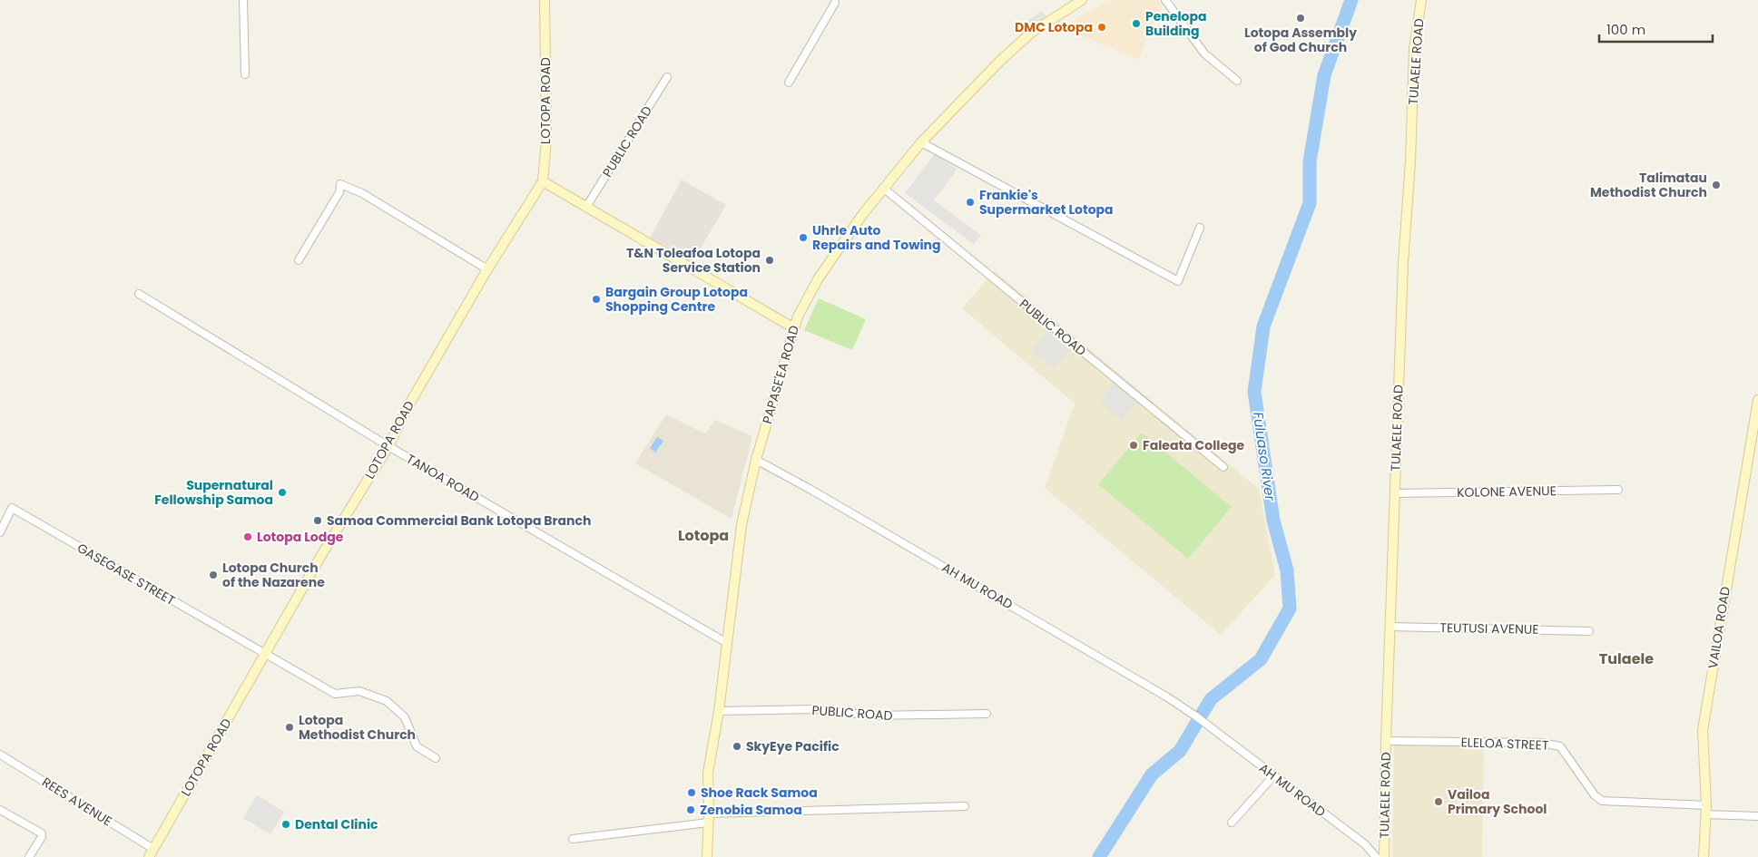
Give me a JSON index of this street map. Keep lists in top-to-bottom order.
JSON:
{
  "streets": {
    "street": [
      "TULAELE ROAD",
      "LOTOPA ROAD",
      "PUBLIC ROAD",
      "PAPASE'EA ROAD",
      "TANOA ROAD",
      "KOLONE AVENUE",
      "GASEGASE STREET",
      "AH MU ROAD",
      "VAILOA ROAD",
      "TEUTUSI AVENUE",
      "ELELOA STREET",
      "REES AVENUE"
    ]
  },
  "crossings": [
    ["TULAELE ROAD", "KOLONE AVENUE"],
    ["TULAELE ROAD", "TEUTUSI AVENUE"],
    ["TULAELE ROAD", "ELELOA STREET"],
    ["LOTOPA ROAD", "TANOA ROAD"],
    ["LOTOPA ROAD", "GASEGASE STREET"],
    ["LOTOPA ROAD", "REES AVENUE"],
    ["PUBLIC ROAD", "PAPASE'EA ROAD"],
    ["PAPASE'EA ROAD", "TANOA ROAD"],
    ["PAPASE'EA ROAD", "AH MU ROAD"],
    ["VAILOA ROAD", "ELELOA STREET"]
  ],
  "districts": ["Lotopa", "Tulaele"],
  "water": ["Fuluaso River"],
  "places": [
    "Lotopa Assembly of God Church",
    "Penelopa Building",
    "DMC Lotopa",
    "Talimatau Methodist Church",
    "Frankie's Supermarket Lotopa",
    "Uhrle Auto Repairs and Towing",
    "T&N Toleafoa Lotopa Service Station",
    "Bargain Group Lotopa Shopping Centre",
    "Faleata College",
    "Supernatural Fellowship Samoa",
    "Samoa Commercial Bank Lotopa Branch",
    "Lotopa Lodge",
    "Lotopa Church of the Nazarene",
    "Lotopa Methodist Church",
    "SkyEye Pacific",
    "Shoe Rack Samoa",
    "Vailoa Primary School",
    "Zenobia Samoa",
    "Dental Clinic"
  ],
  "scale_bar": "100 m"
}
